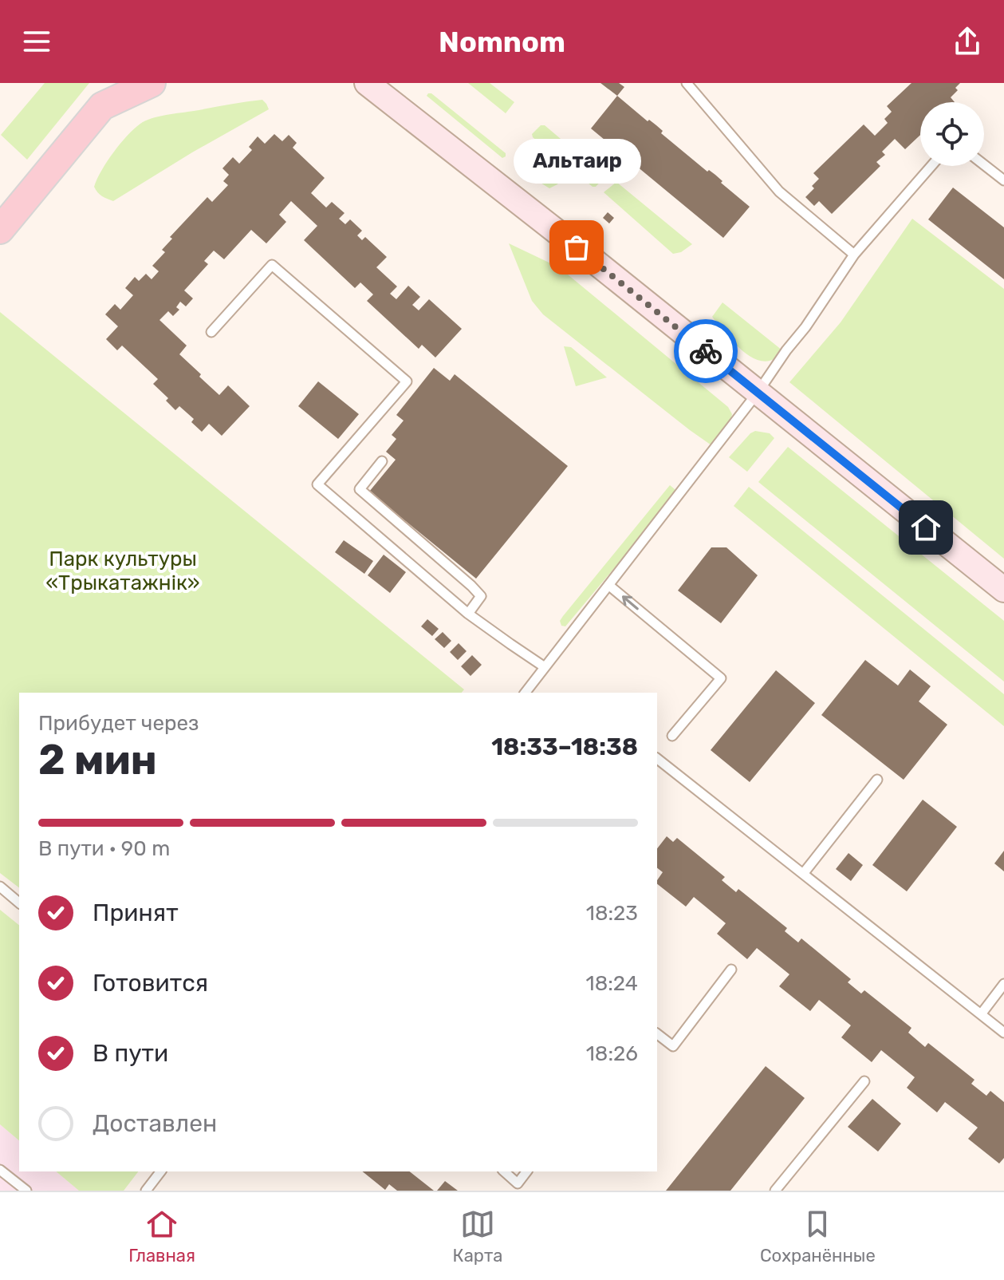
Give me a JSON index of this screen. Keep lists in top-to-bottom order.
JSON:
{
  "parks": ["Парк культуры «Трыкатажнік»"],
  "places": ["Альтаир"],
  "page": {
    "header": "Nomnom",
    "bubble": "Альтаир",
    "heading": ["2 мин", "Прибудет через", "18:33–18:38"],
    "bar": "В пути · 90 m",
    "list": [
      ["Принят", "18:23"],
      ["Готовится", "18:24"],
      ["В пути", "18:26"],
      "Доставлен"
    ],
    "tabs": ["Главная", "Карта", "Сохранённые"]
  }
}
